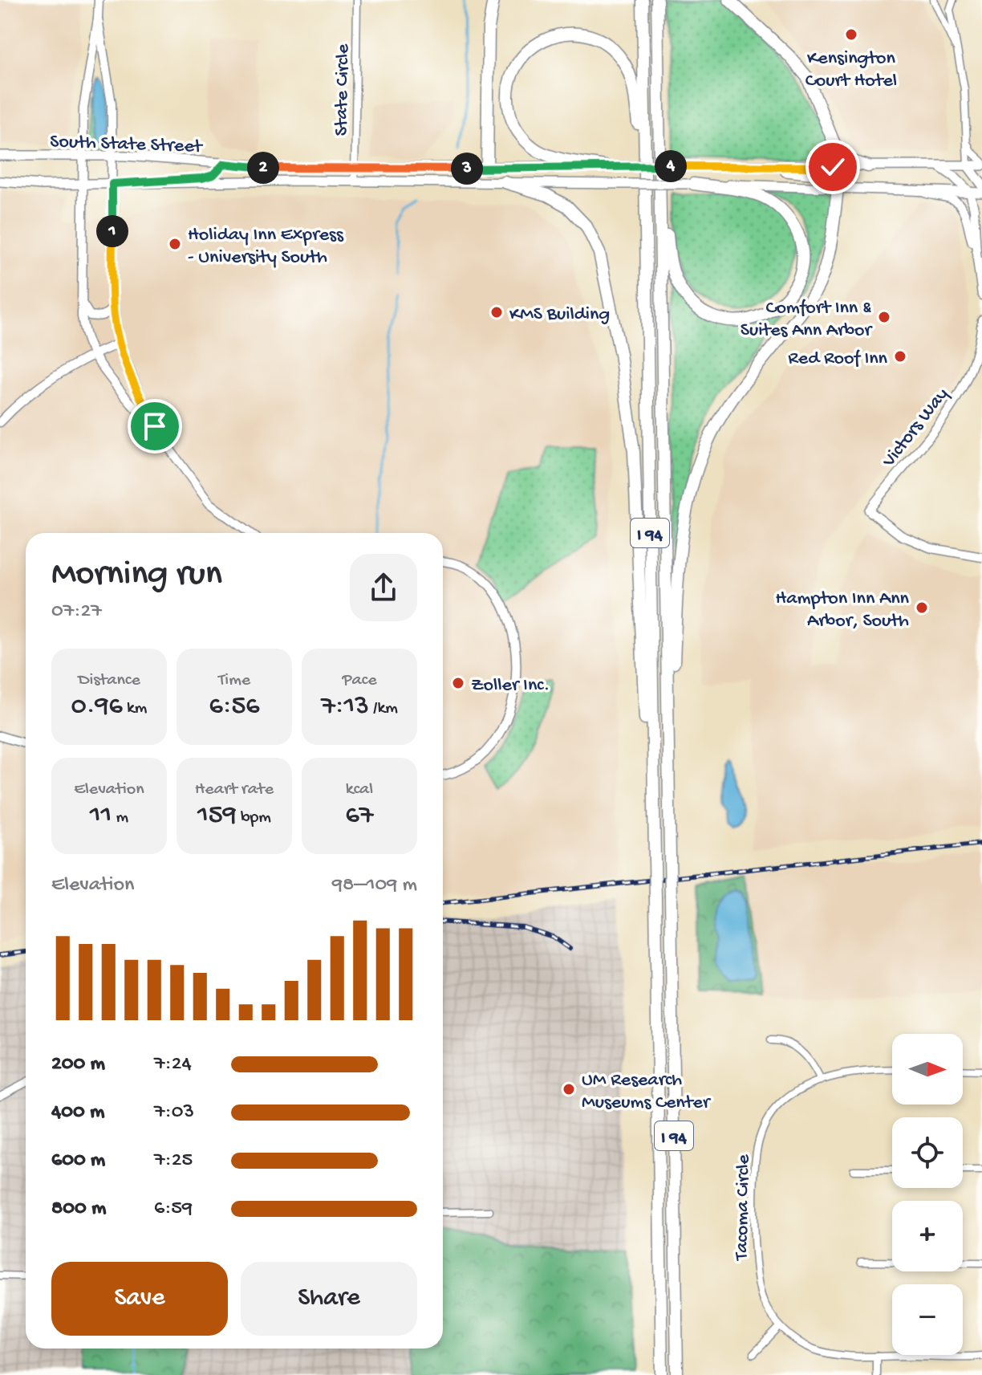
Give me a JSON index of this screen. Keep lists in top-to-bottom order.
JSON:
{
  "streets": {
    "highway": ["I 94"],
    "main road": ["South State Street"],
    "street": ["State Circle", "Victors Way", "Tacoma Circle"]
  },
  "crossings": [
    ["State Circle", "South State Street"]
  ],
  "places": [
    "Kensington Court Hotel",
    "Holiday Inn Express - University South",
    "KMS Building",
    "Comfort Inn & Suites Ann Arbor",
    "Red Roof Inn",
    "Hampton Inn Ann Arbor, South",
    "Zoller Inc.",
    "UM Research Museums Center"
  ],
  "north": "right",
  "page": {
    "pins": [
      "4",
      "2",
      "3",
      "1"
    ],
    "heading": ["Morning run", "07:27"],
    "stats": [
      ["Distance", "0.96 km"],
      ["Time", "6:56"],
      ["Pace", "7:13 /km"],
      ["Elevation", "11 m"],
      ["Heart rate", "159 bpm"],
      ["kcal", "67"]
    ],
    "chart": ["Elevation", "98–109 m"],
    "map_buttons": ["+", "−"],
    "list": [
      {
        "name": "200 m",
        "note": "7:24"
      },
      {
        "name": "400 m",
        "note": "7:03"
      },
      {
        "name": "600 m",
        "note": "7:25"
      },
      {
        "name": "800 m",
        "note": "6:59"
      }
    ],
    "buttons": ["Save", "Share"]
  }
}
